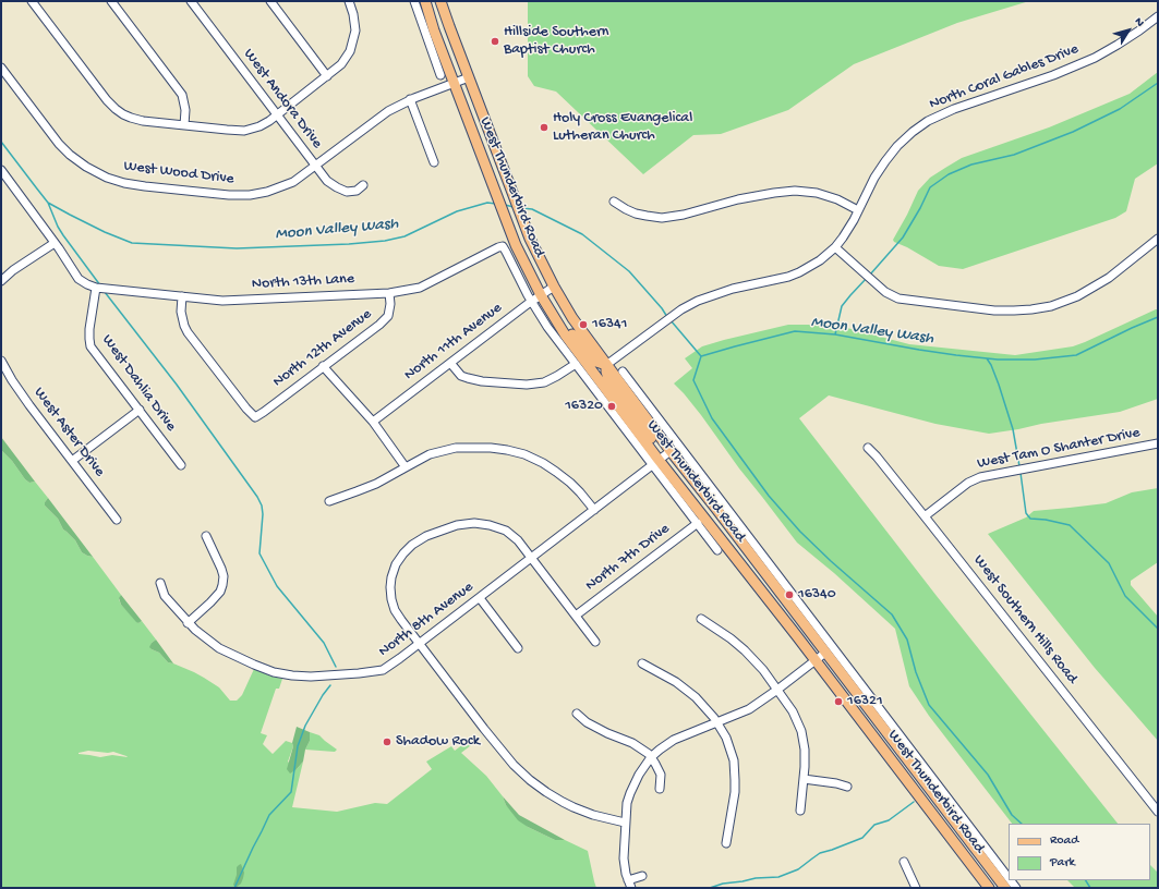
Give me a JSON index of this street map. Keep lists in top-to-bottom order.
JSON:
{
  "streets": {
    "main road": ["West Thunderbird Road"],
    "street": [
      "North Coral Gables Drive",
      "West Andora Drive",
      "West Wood Drive",
      "North 13th Lane",
      "North 11th Avenue",
      "North 12th Avenue",
      "West Dahlia Drive",
      "West Aster Drive",
      "West Tam O Shanter Drive",
      "North 7th Drive",
      "North 8th Avenue",
      "West Southern Hills Road"
    ]
  },
  "crossings": [
    ["North Coral Gables Drive", "West Thunderbird Road"],
    ["West Andora Drive", "West Wood Drive"],
    ["West Wood Drive", "West Thunderbird Road"],
    ["West Thunderbird Road", "North 13th Lane"],
    ["West Thunderbird Road", "North 11th Avenue"],
    ["West Thunderbird Road", "North 7th Drive"],
    ["West Thunderbird Road", "North 8th Avenue"],
    ["North 13th Lane", "North 12th Avenue"],
    ["North 13th Lane", "West Dahlia Drive"],
    ["West Tam O Shanter Drive", "West Southern Hills Road"]
  ],
  "water": ["Moon Valley Wash"],
  "places": [
    "Hillside Southern Baptist Church",
    "Holy Cross Evangelical Lutheran Church",
    "16341",
    "16320",
    "16340",
    "16321",
    "Shadow Rock"
  ],
  "legend": ["Road", "Park"],
  "north": "top right"
}
